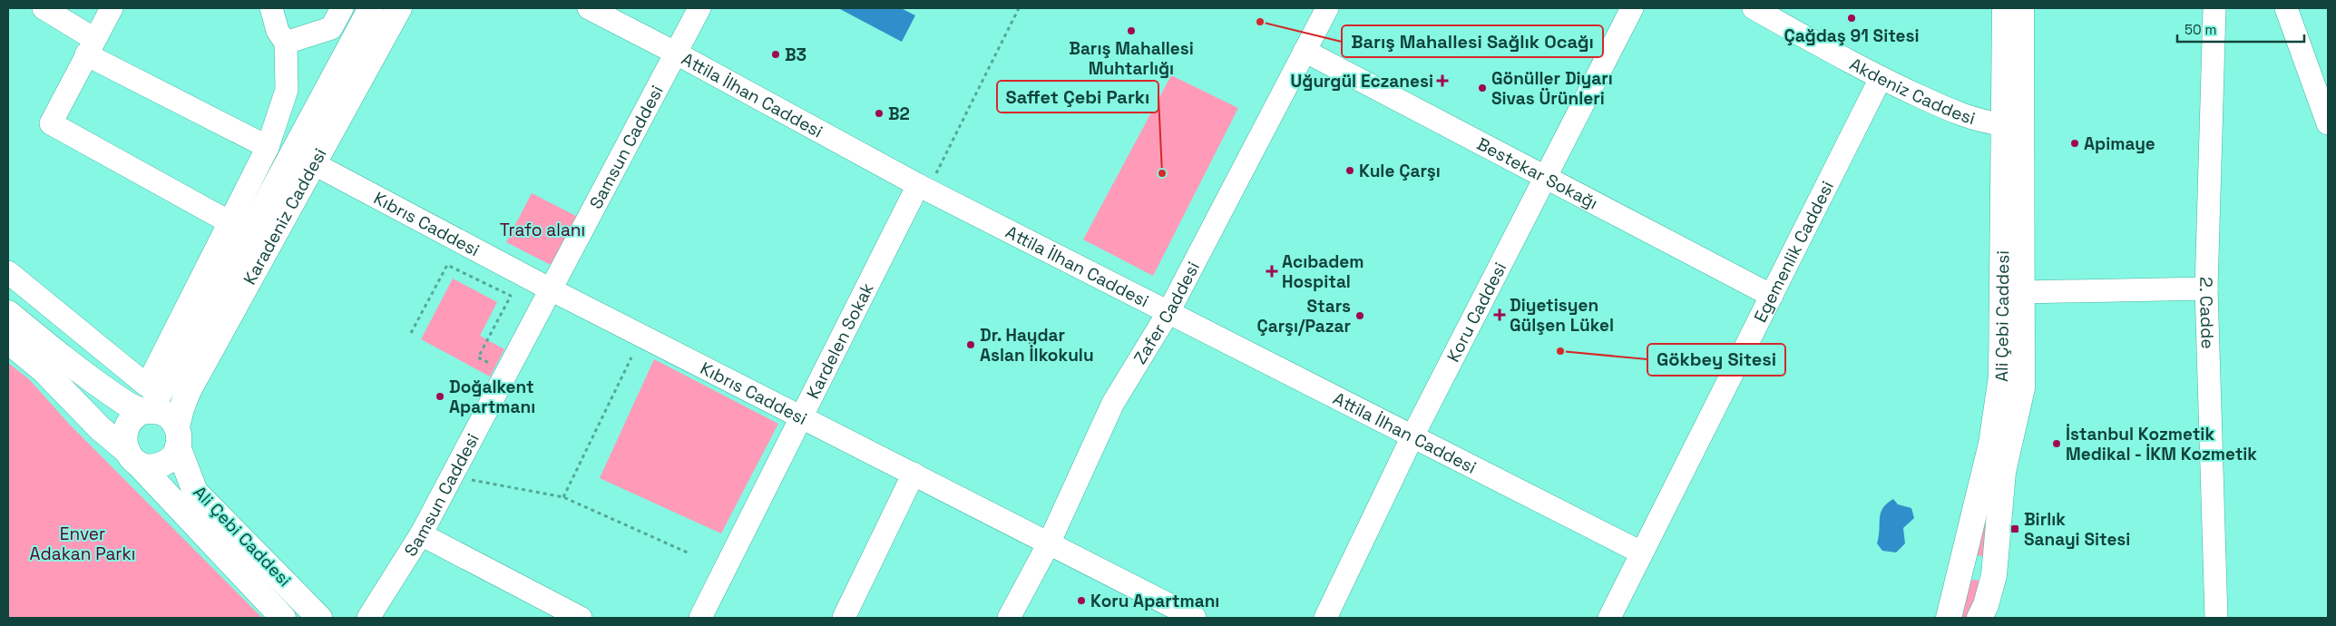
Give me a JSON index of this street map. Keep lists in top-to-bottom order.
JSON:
{
  "streets": {
    "main road": ["Karadeniz Caddesi", "Ali Çebi Caddesi"],
    "street": [
      "Akdeniz Caddesi",
      "Attila İlhan Caddesi",
      "Samsun Caddesi",
      "Bestekar Sokağı",
      "Kıbrıs Caddesi",
      "Egemenlik Caddesi",
      "Zafer Caddesi",
      "Koru Caddesi",
      "2. Cadde",
      "Kardelen Sokak"
    ]
  },
  "crossings": [
    ["Akdeniz Caddesi", "Egemenlik Caddesi"],
    ["Akdeniz Caddesi", "Ali Çebi Caddesi"],
    ["Attila İlhan Caddesi", "Samsun Caddesi"],
    ["Attila İlhan Caddesi", "Egemenlik Caddesi"],
    ["Attila İlhan Caddesi", "Zafer Caddesi"],
    ["Attila İlhan Caddesi", "Koru Caddesi"],
    ["Attila İlhan Caddesi", "Kardelen Sokak"],
    ["Samsun Caddesi", "Kıbrıs Caddesi"],
    ["Bestekar Sokağı", "Egemenlik Caddesi"],
    ["Bestekar Sokağı", "Zafer Caddesi"],
    ["Bestekar Sokağı", "Koru Caddesi"],
    ["Karadeniz Caddesi", "Kıbrıs Caddesi"],
    ["Karadeniz Caddesi", "Ali Çebi Caddesi"],
    ["Kıbrıs Caddesi", "Zafer Caddesi"],
    ["Kıbrıs Caddesi", "Kardelen Sokak"]
  ],
  "parks": ["Trafo alanı", "Enver Adakan Parkı"],
  "places": {
    "other": [
      "Çağdaş 91 Sitesi",
      "Barış Mahallesi Sağlık Ocağı",
      "Barış Mahallesi Muhtarlığı",
      "B3",
      "Gönüller Diyarı Sivas Ürünleri",
      "B2",
      "Apimaye",
      "Kule Çarşı",
      "Saffet Çebi Parkı",
      "Stars Çarşı/Pazar",
      "Dr. Haydar Aslan İlkokulu",
      "Gökbey Sitesi",
      "Doğalkent Apartmanı",
      "İstanbul Kozmetik Medikal - İKM Kozmetik",
      "Koru Apartmanı"
    ],
    "health": ["Uğurgül Eczanesi", "Acıbadem Hospital", "Diyetisyen Gülşen Lükel"],
    "transit": ["Birlık Sanayi Sitesi"]
  },
  "scale_bar": "50 m"
}
